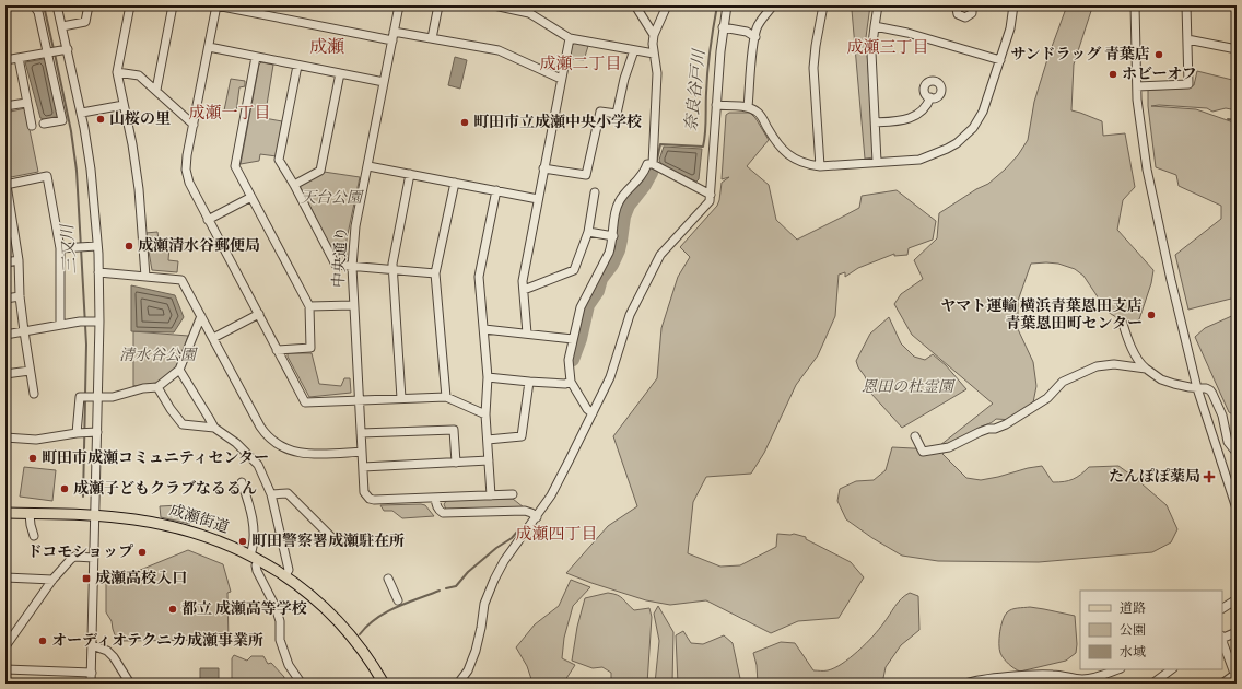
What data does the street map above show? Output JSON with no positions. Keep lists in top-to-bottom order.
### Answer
{
  "streets": {
    "main road": ["成瀬街道"],
    "street": ["中央通り"]
  },
  "districts": [
    "成瀬",
    "成瀬三丁目",
    "成瀬二丁目",
    "成瀬一丁目",
    "成瀬四丁目"
  ],
  "water": ["奈良谷戸川", "三又川"],
  "parks": ["天台公園", "清水谷公園", "恩田の杜霊園"],
  "places": {
    "other": [
      "サンドラッグ 青葉店",
      "ホビーオフ",
      "山桜の里",
      "町田市立成瀬中央小学校",
      "成瀬清水谷郵便局",
      "ヤマト運輸 横浜青葉恩田支店 青葉恩田町センター",
      "町田市成瀬コミュニティセンター",
      "成瀬子どもクラブなるるん",
      "町田警察署成瀬駐在所",
      "ドコモショップ",
      "都立 成瀬高等学校",
      "オーディオテクニカ成瀬事業所"
    ],
    "health": ["たんぽぽ薬局"],
    "transit": ["成瀬高校入口"]
  },
  "legend": ["道路", "公園", "水域"]
}
